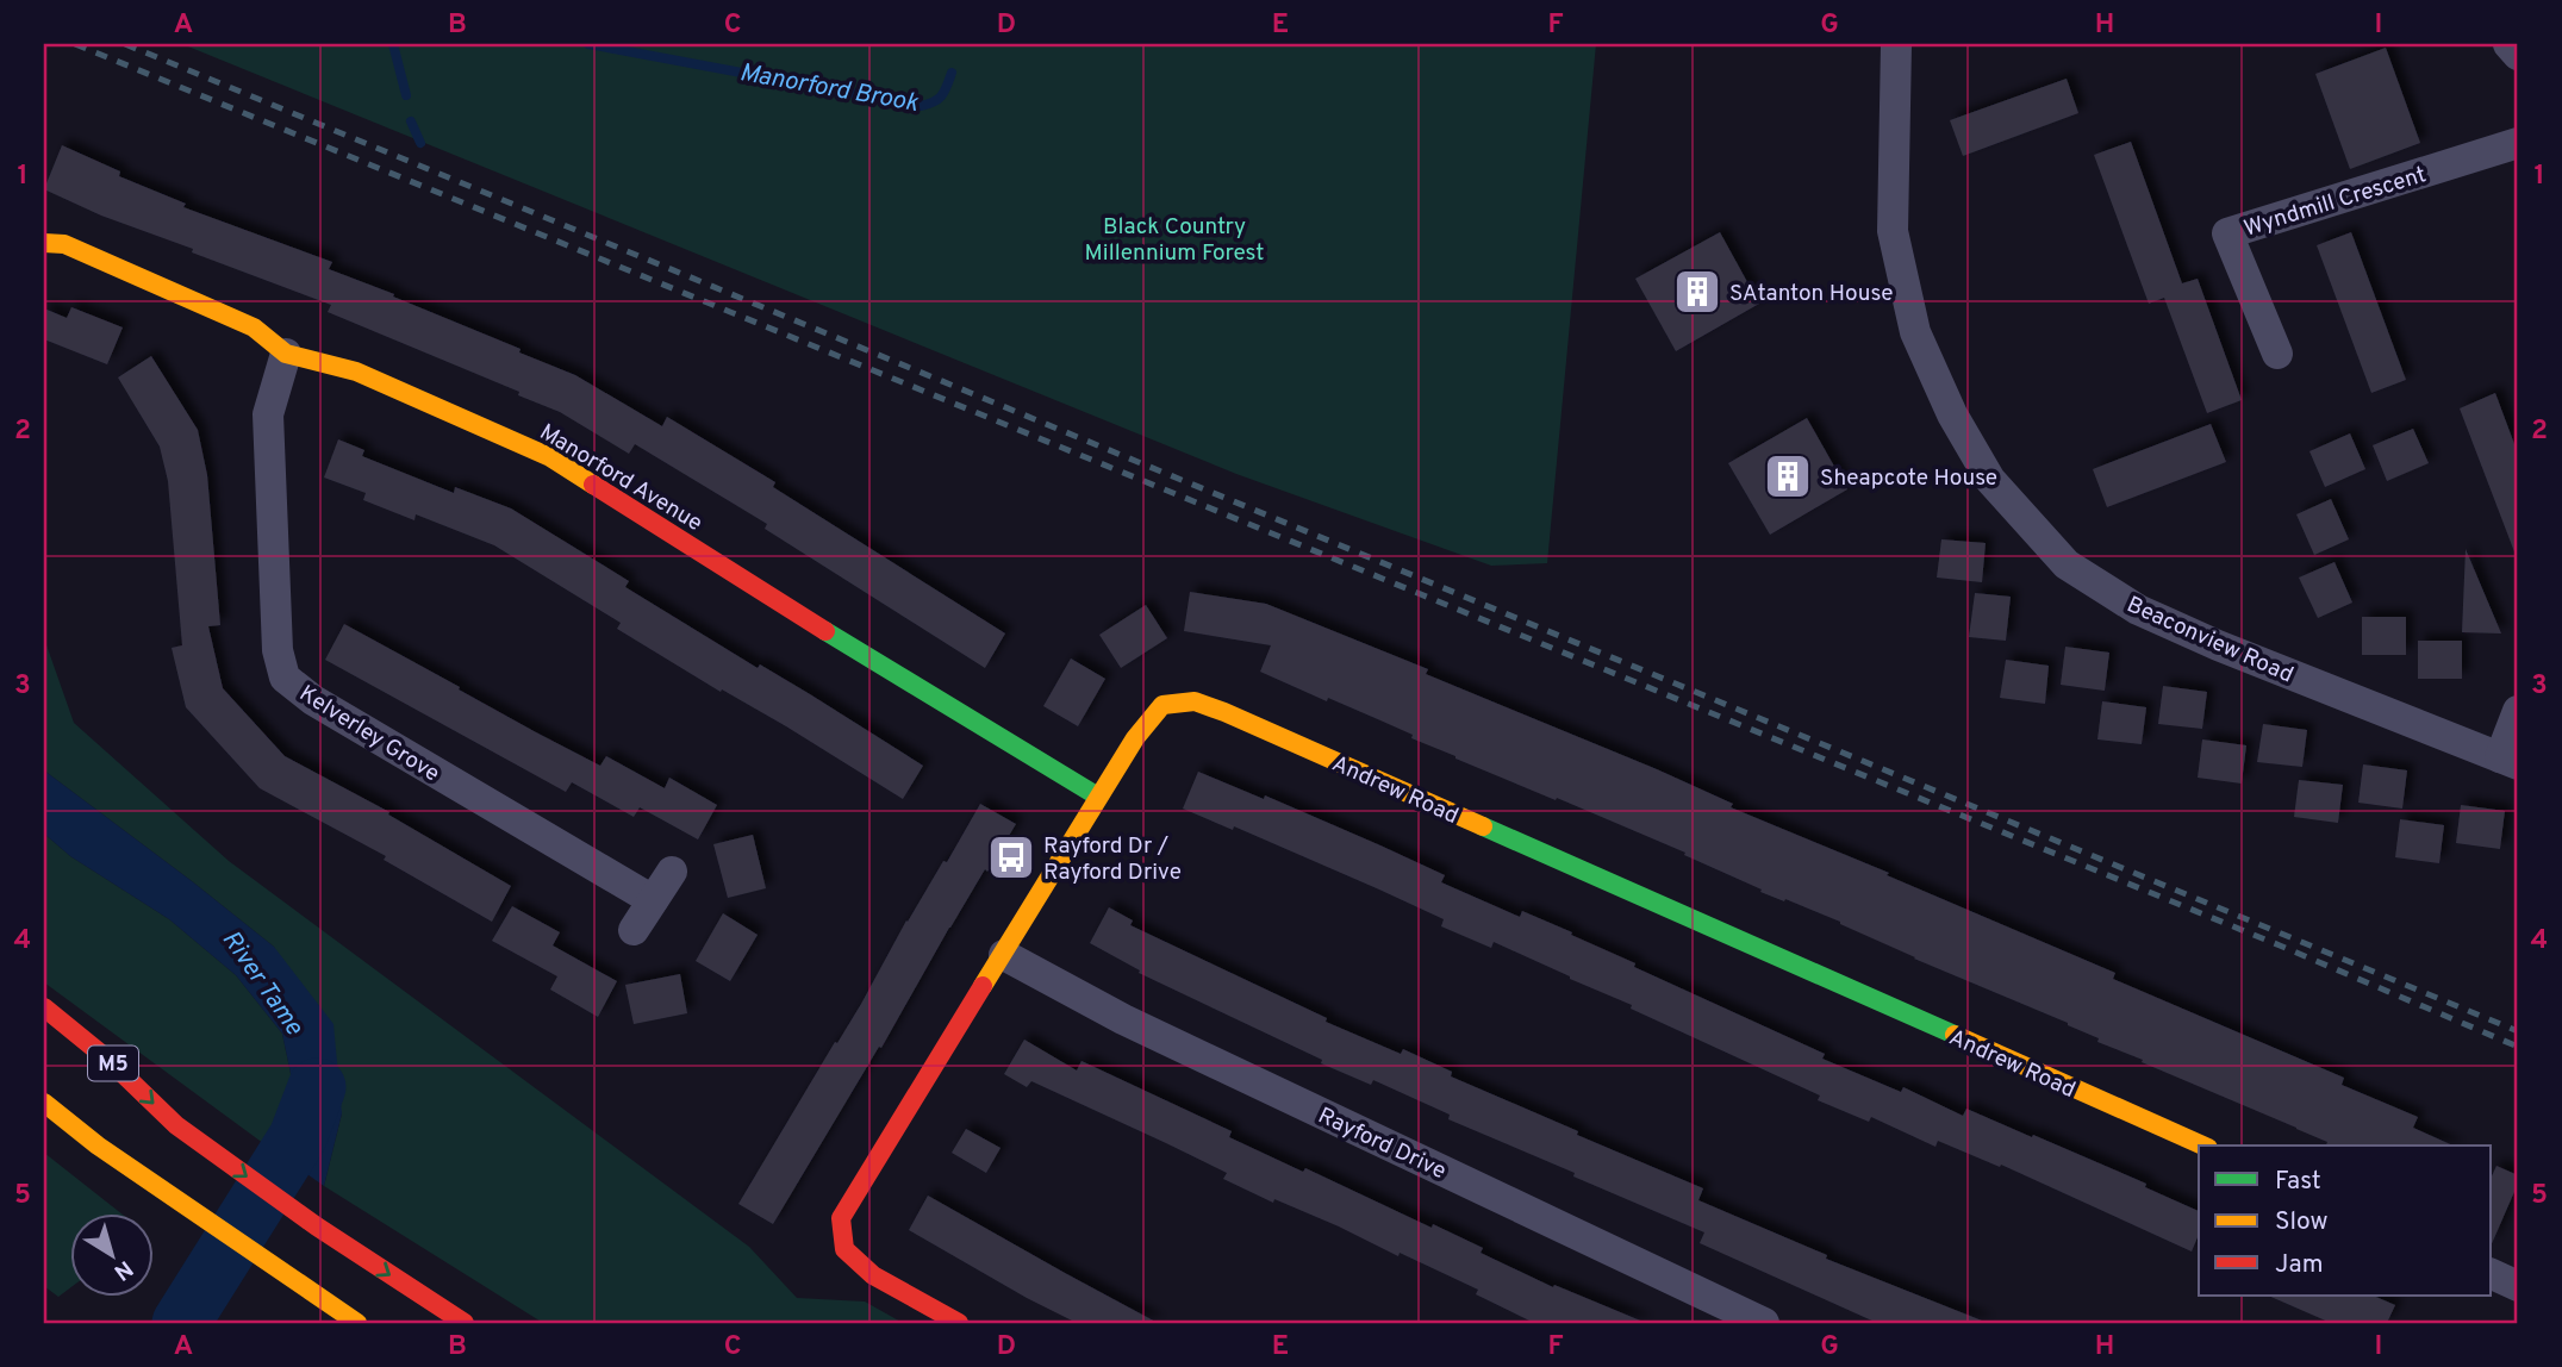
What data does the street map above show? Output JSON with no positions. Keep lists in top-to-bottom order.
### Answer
{
  "streets": {
    "main road": ["Manorford Avenue", "Andrew Road", "M5"],
    "street": [
      "Wyndmill Crescent",
      "Beaconview Road",
      "Kelverley Grove",
      "Rayford Drive"
    ]
  },
  "crossings": [
    ["Manorford Avenue", "Kelverley Grove"],
    ["Manorford Avenue", "Andrew Road"],
    ["Andrew Road", "Rayford Drive"]
  ],
  "water": ["Manorford Brook", "River Tame"],
  "parks": ["Black Country Millennium Forest"],
  "places": {
    "building": ["SAtanton House", "Sheapcote House"],
    "bus stop": ["Rayford Dr / Rayford Drive"]
  },
  "legend": ["Fast", "Slow", "Jam"],
  "north": "bottom right",
  "grid": {
    "columns": [
      "A",
      "B",
      "C",
      "D",
      "E",
      "F",
      "G",
      "H",
      "I"
    ],
    "rows": [
      "1",
      "2",
      "3",
      "4",
      "5"
    ]
  }
}
